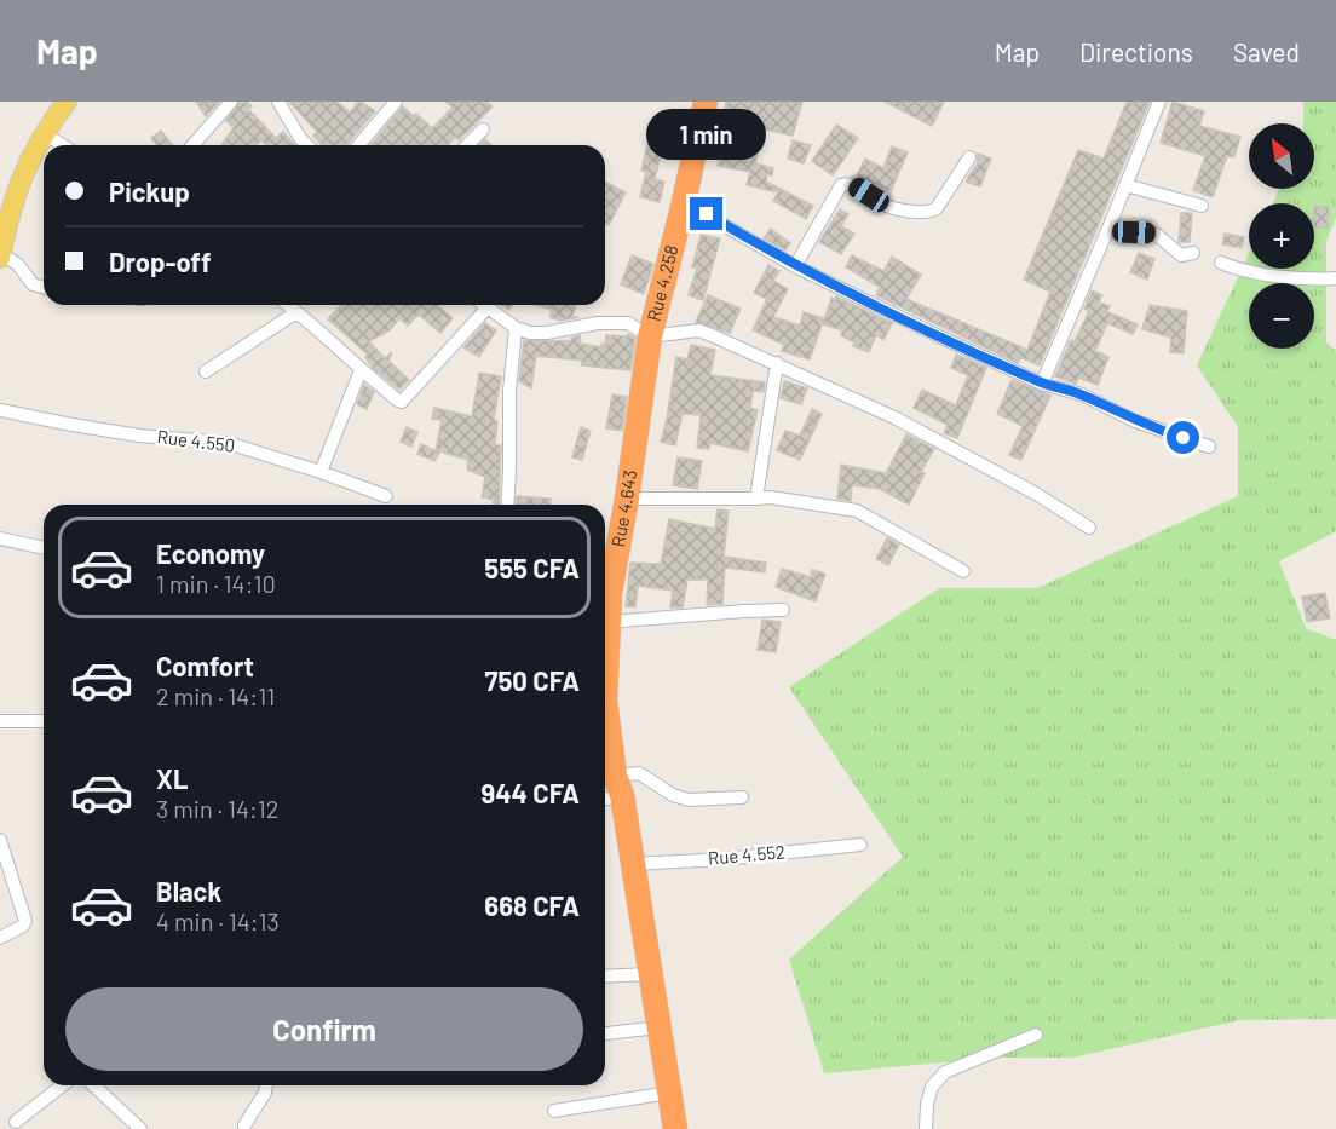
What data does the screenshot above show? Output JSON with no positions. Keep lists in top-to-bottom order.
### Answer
{
  "streets": {
    "highway": ["Rue 4.258", "Rue 4.643"],
    "street": ["Rue 4.550", "Rue 4.552"]
  },
  "crossings": [
    ["Rue 4.258", "Rue 4.643"],
    ["Rue 4.643", "Rue 4.552"]
  ],
  "north": "top left",
  "page": {
    "header": "Map",
    "nav": ["Map", "Directions", "Saved"],
    "bubble": "1 min",
    "map_buttons": ["+", "−"],
    "banner": ["Pickup", "Drop-off"],
    "list": [
      {
        "name": "Economy",
        "note": "1 min · 14:10",
        "value": "555 CFA"
      },
      {
        "name": "Comfort",
        "note": "2 min · 14:11",
        "value": "750 CFA"
      },
      {
        "name": "XL",
        "note": "3 min · 14:12",
        "value": "944 CFA"
      },
      {
        "name": "Black",
        "note": "4 min · 14:13",
        "value": "668 CFA"
      }
    ],
    "buttons": "Confirm"
  }
}
